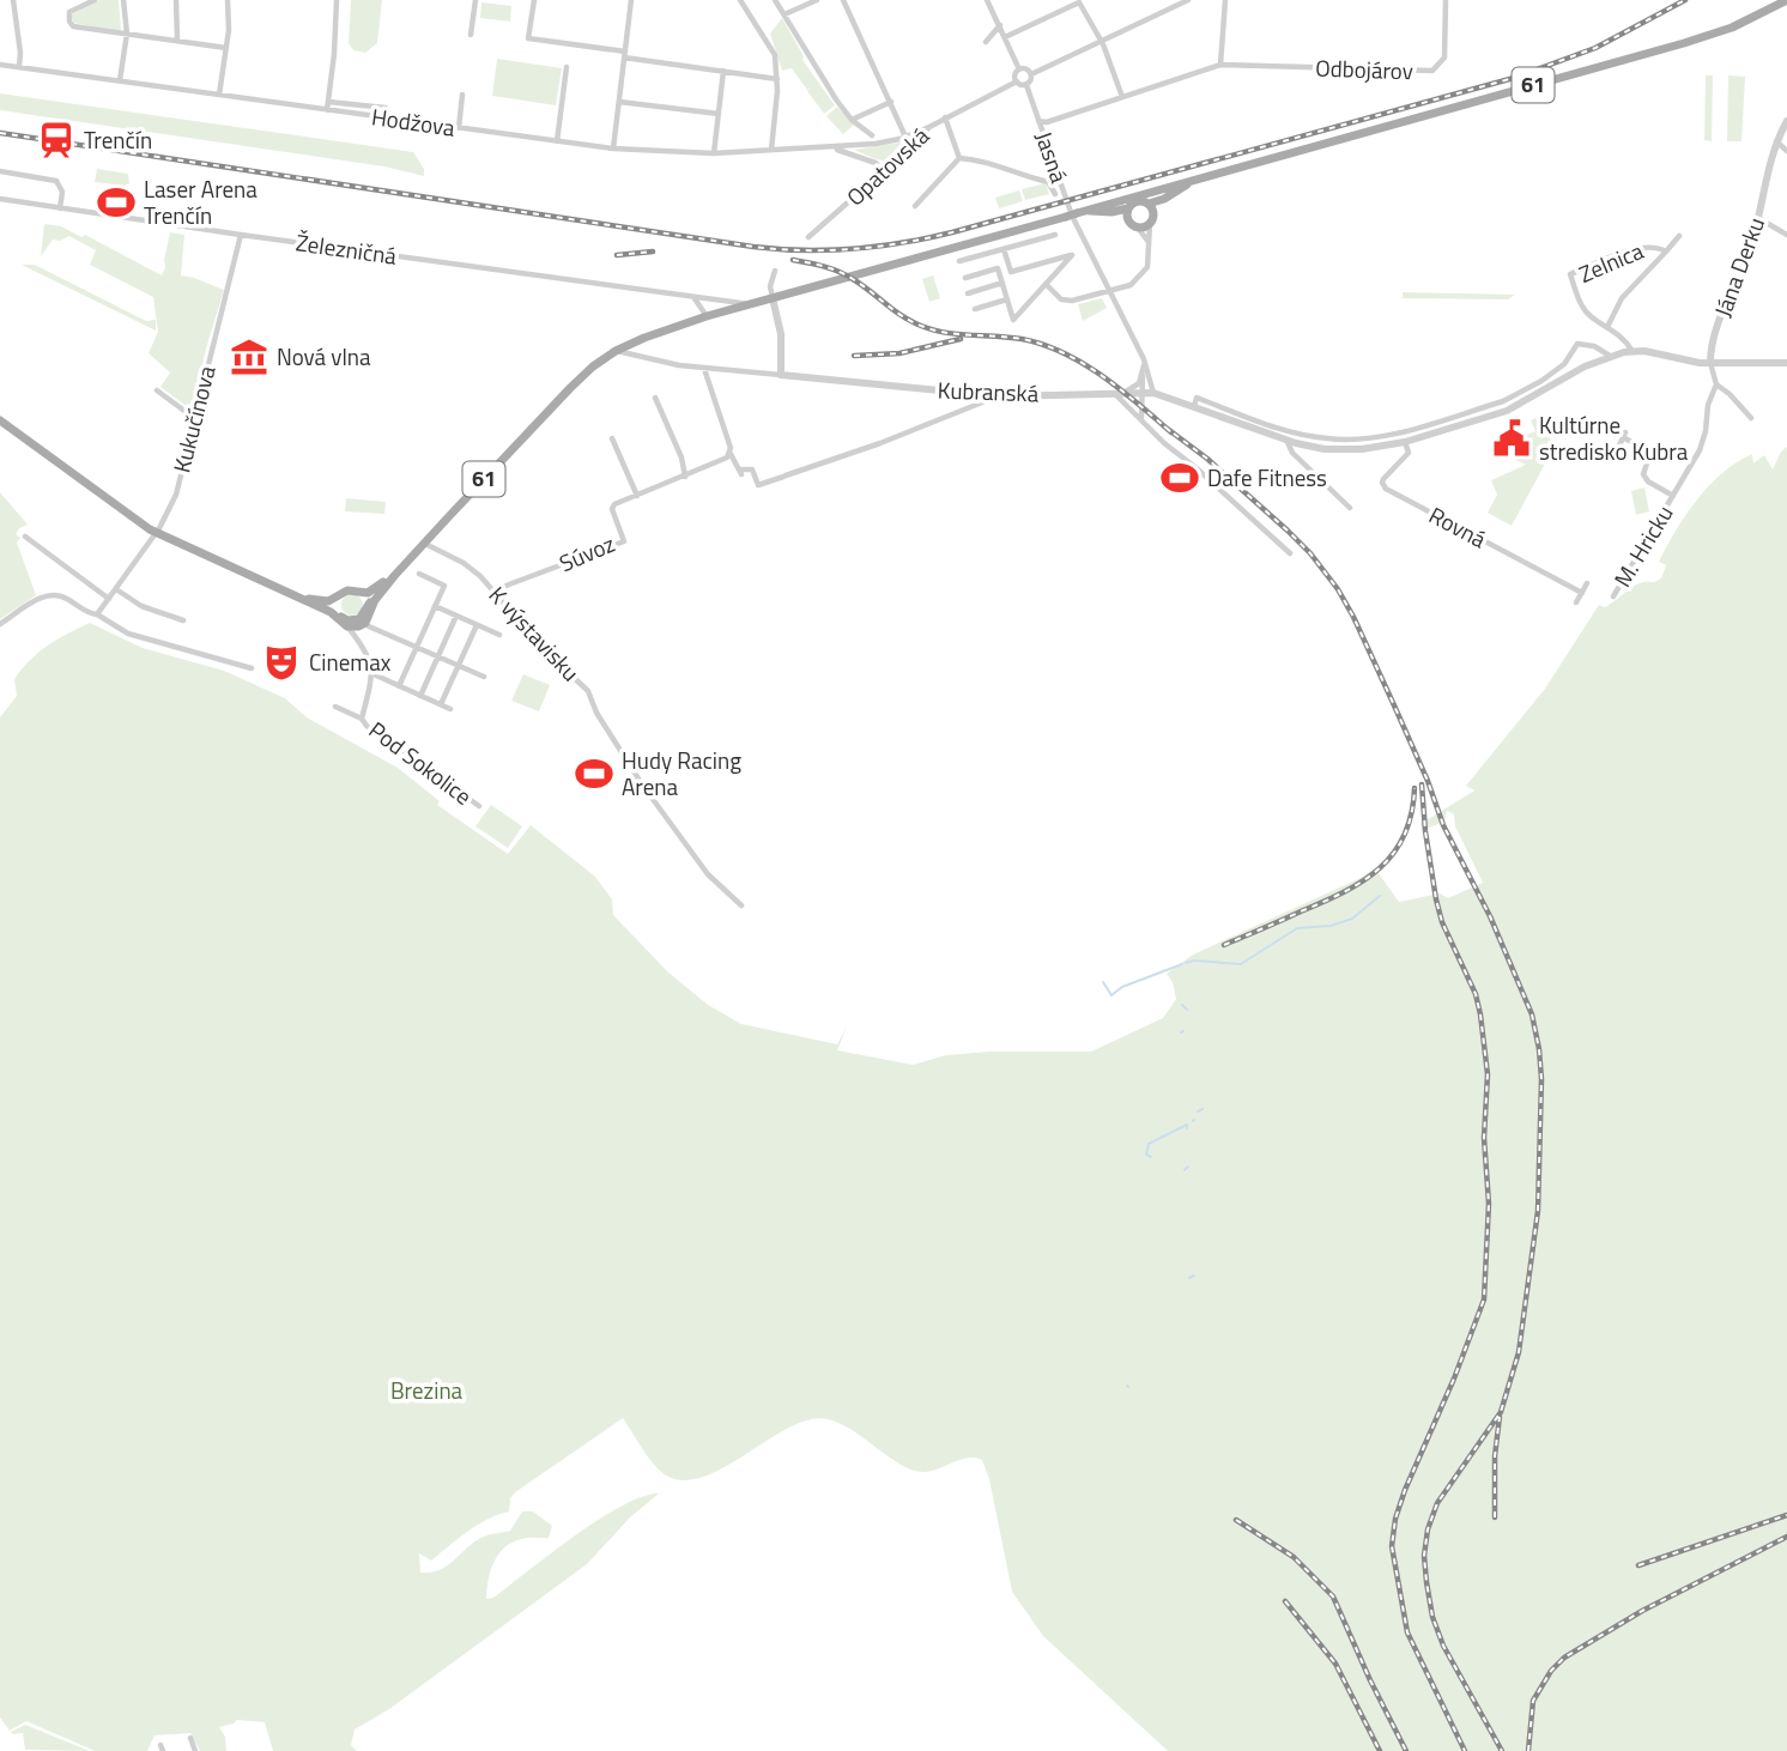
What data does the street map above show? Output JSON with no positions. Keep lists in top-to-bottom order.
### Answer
{
  "streets": {
    "main road": ["61"],
    "street": [
      "Odbojárov",
      "Hodžova",
      "Jasná",
      "Opatovská",
      "Železničná",
      "Zelnica",
      "Jána Derku",
      "Kubranská",
      "Kukučínova",
      "Rovná",
      "M. Hricku",
      "Súvoz",
      "K výstavisku",
      "Pod Sokolice"
    ]
  },
  "crossings": [
    ["Odbojárov", "Jasná"],
    ["61", "Železničná"],
    ["61", "Kubranská"],
    ["61", "Kukučínova"],
    ["61", "K výstavisku"],
    ["Hodžova", "Opatovská"],
    ["Jasná", "Opatovská"],
    ["Jasná", "Kubranská"],
    ["Železničná", "Kukučínova"],
    ["Zelnica", "Kubranská"],
    ["Jána Derku", "Kubranská"],
    ["Jána Derku", "M. Hricku"],
    ["Kubranská", "Rovná"],
    ["Kubranská", "M. Hricku"],
    ["Súvoz", "K výstavisku"]
  ],
  "parks": ["Brezina"],
  "places": {
    "station": ["Trenčín"],
    "sports": ["Laser Arena Trenčín", "Dafe Fitness", "Hudy Racing Arena"],
    "museum": ["Nová vlna"],
    "public building": ["Kultúrne stredisko Kubra"],
    "theatre": ["Cinemax"]
  }
}
